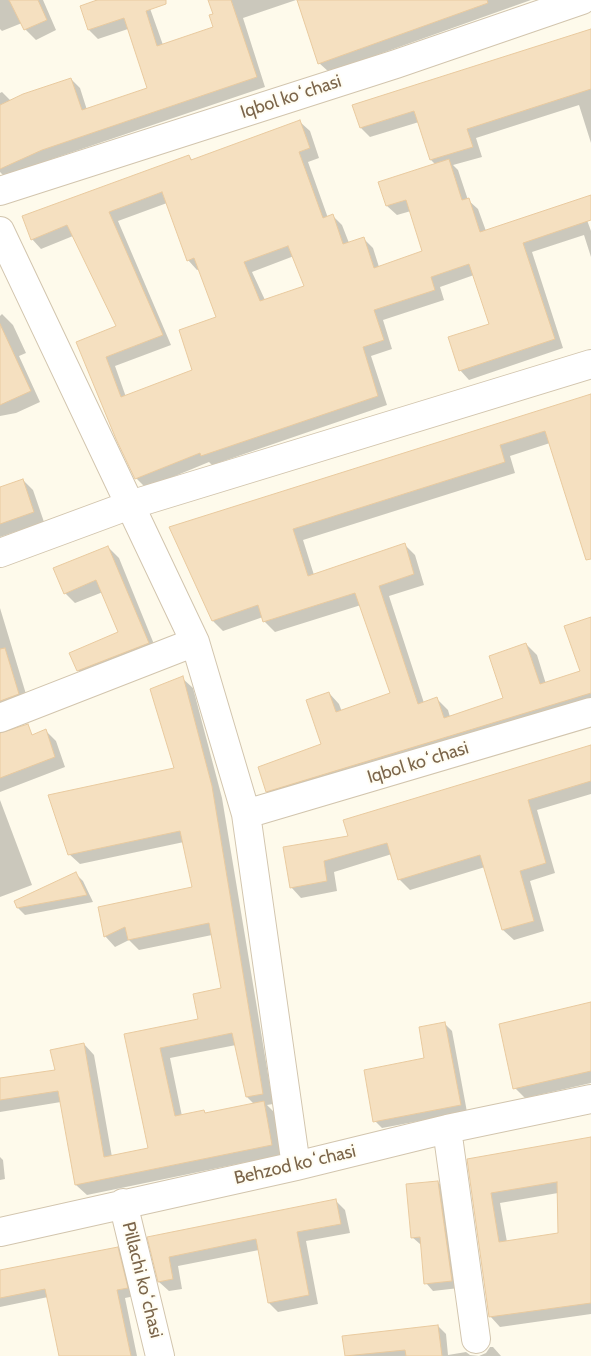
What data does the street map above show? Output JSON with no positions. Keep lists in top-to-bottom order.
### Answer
{
  "streets": {
    "street": ["Iqbol koʻchasi", "Behzod koʻchasi", "Pillachi koʻchasi"]
  },
  "crossings": [
    ["Behzod koʻchasi", "Pillachi koʻchasi"]
  ]
}
